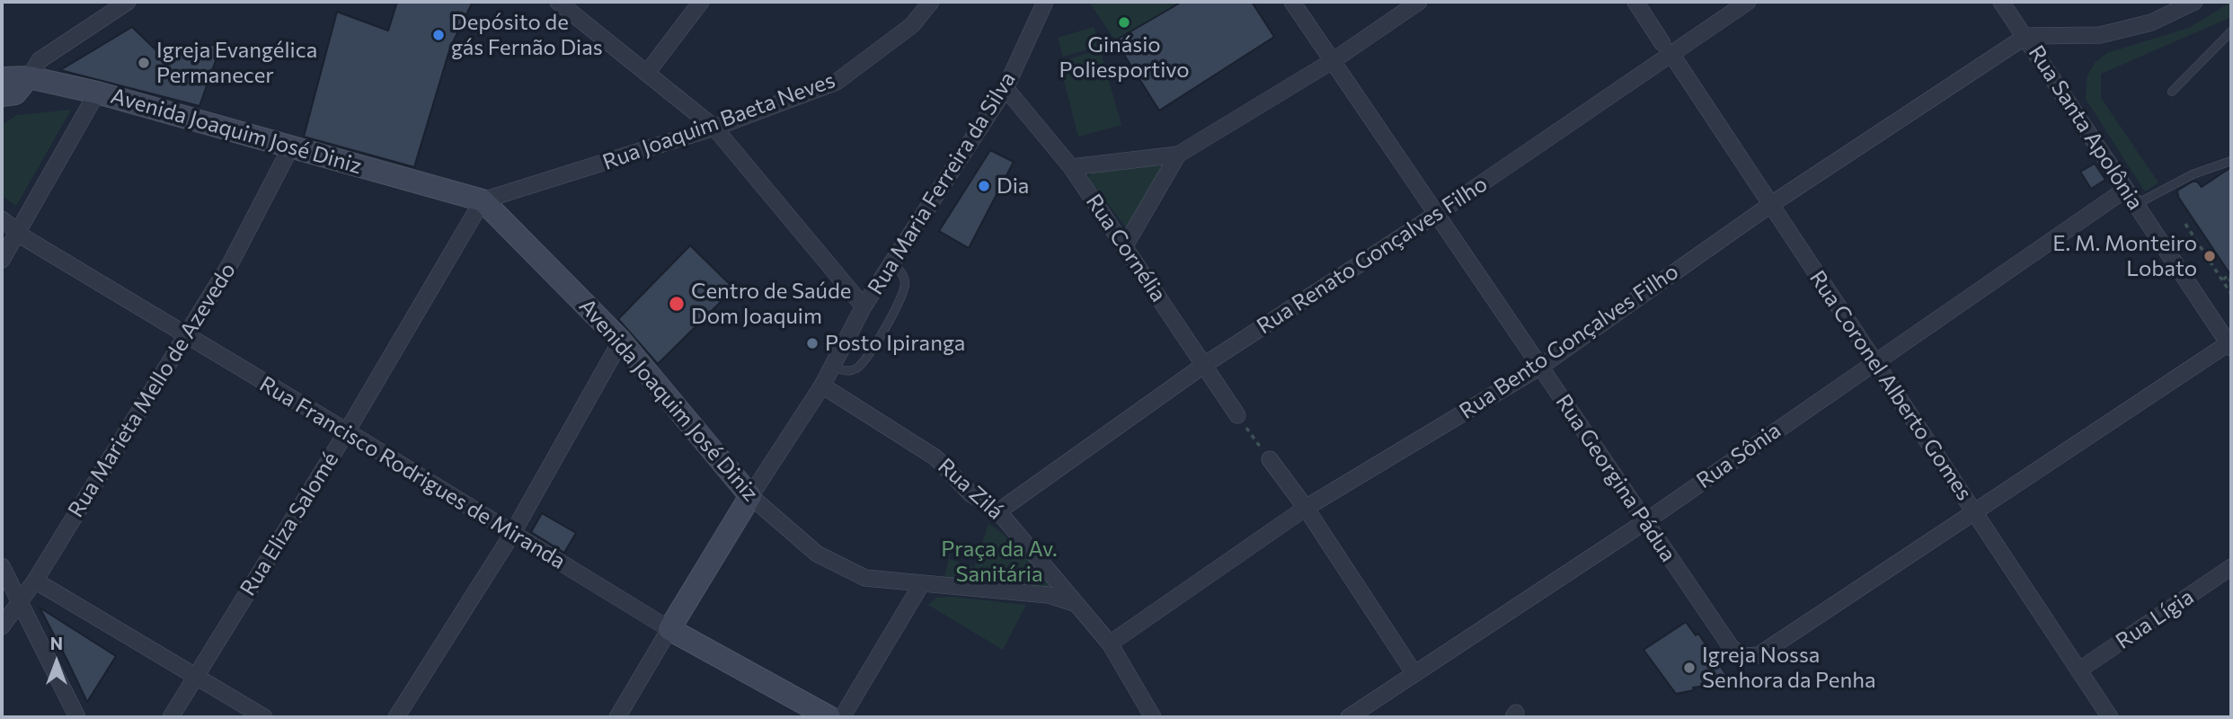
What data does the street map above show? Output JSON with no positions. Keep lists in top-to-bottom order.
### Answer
{
  "streets": {
    "street": [
      "Rua Joaquim Baeta Neves",
      "Rua Santa Apolônia",
      "Avenida Joaquim José Diniz",
      "Rua Maria Ferreira da Silva",
      "Rua Cornélia",
      "Rua Renato Gonçalves Filho",
      "Rua Bento Gonçalves Filho",
      "Rua Coronel Alberto Gomes",
      "Rua Marieta Mello de Azevedo",
      "Rua Sônia",
      "Rua Francisco Rodrigues de Miranda",
      "Rua Georgina Pádua",
      "Rua Zilá",
      "Rua Eliza Salomé",
      "Rua Lígia"
    ]
  },
  "crossings": [
    ["Rua Joaquim Baeta Neves", "Avenida Joaquim José Diniz"],
    ["Rua Joaquim Baeta Neves", "Rua Eliza Salomé"],
    ["Rua Santa Apolônia", "Rua Bento Gonçalves Filho"],
    ["Rua Santa Apolônia", "Rua Sônia"],
    ["Avenida Joaquim José Diniz", "Rua Maria Ferreira da Silva"],
    ["Avenida Joaquim José Diniz", "Rua Marieta Mello de Azevedo"],
    ["Avenida Joaquim José Diniz", "Rua Zilá"],
    ["Avenida Joaquim José Diniz", "Rua Eliza Salomé"],
    ["Rua Maria Ferreira da Silva", "Rua Cornélia"],
    ["Rua Maria Ferreira da Silva", "Rua Francisco Rodrigues de Miranda"],
    ["Rua Maria Ferreira da Silva", "Rua Zilá"],
    ["Rua Cornélia", "Rua Renato Gonçalves Filho"],
    ["Rua Renato Gonçalves Filho", "Rua Coronel Alberto Gomes"],
    ["Rua Renato Gonçalves Filho", "Rua Georgina Pádua"],
    ["Rua Renato Gonçalves Filho", "Rua Zilá"],
    ["Rua Bento Gonçalves Filho", "Rua Coronel Alberto Gomes"],
    ["Rua Bento Gonçalves Filho", "Rua Georgina Pádua"],
    ["Rua Bento Gonçalves Filho", "Rua Zilá"],
    ["Rua Coronel Alberto Gomes", "Rua Sônia"],
    ["Rua Coronel Alberto Gomes", "Rua Georgina Pádua"],
    ["Rua Coronel Alberto Gomes", "Rua Lígia"],
    ["Rua Marieta Mello de Azevedo", "Rua Francisco Rodrigues de Miranda"],
    ["Rua Sônia", "Rua Georgina Pádua"],
    ["Rua Francisco Rodrigues de Miranda", "Rua Eliza Salomé"]
  ],
  "parks": ["Praça da Av. Sanitária"],
  "places": [
    "Ginásio Poliesportivo",
    "Depósito de gás Fernão Dias",
    "Igreja Evangélica Permanecer",
    "Dia",
    "E. M. Monteiro Lobato",
    "Centro de Saúde Dom Joaquim",
    "Posto Ipiranga",
    "Igreja Nossa Senhora da Penha"
  ],
  "north": "top"
}
